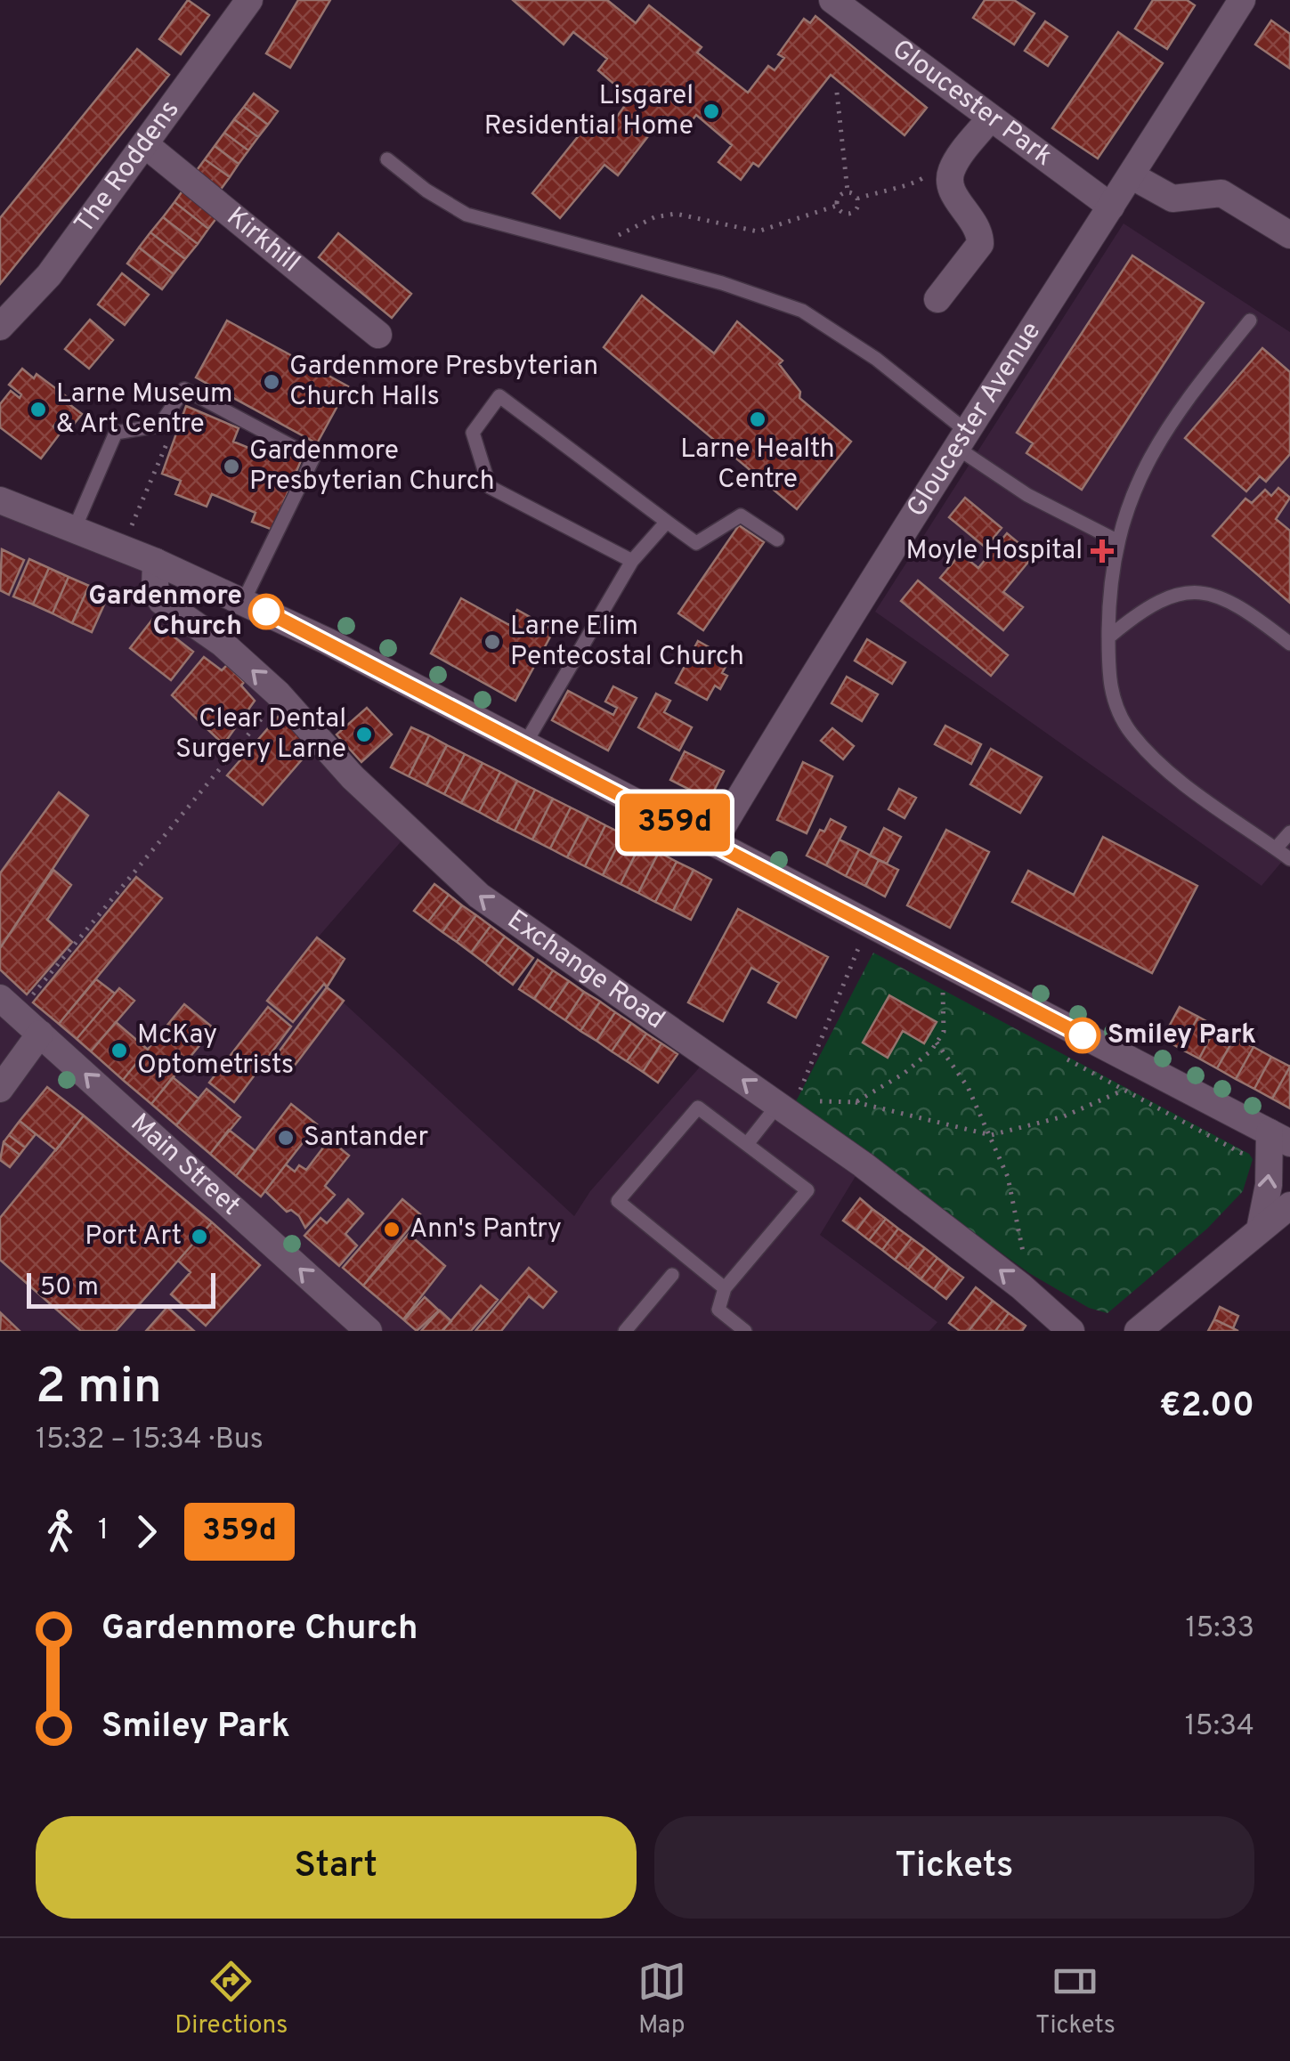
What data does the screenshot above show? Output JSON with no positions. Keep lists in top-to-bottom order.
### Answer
{
  "streets": {
    "street": [
      "Gloucester Park",
      "The Roddens",
      "Kirkhill",
      "Gloucester Avenue",
      "Exchange Road",
      "Main Street"
    ]
  },
  "crossings": [
    ["Gloucester Park", "Gloucester Avenue"],
    ["The Roddens", "Kirkhill"]
  ],
  "one_way": ["Main Street"],
  "places": {
    "other": [
      "Lisgarel Residential Home",
      "Gardenmore Presbyterian Church Halls",
      "Larne Museum & Art Centre",
      "Larne Health Centre",
      "Gardenmore Presbyterian Church",
      "Gardenmore Church",
      "Larne Elim Pentecostal Church",
      "Clear Dental Surgery Larne",
      "Smiley Park",
      "McKay Optometrists",
      "Santander",
      "Ann's Pantry",
      "Port Art"
    ],
    "health": ["Moyle Hospital"]
  },
  "lines": ["bus line 359d"],
  "scale_bar": "50 m",
  "page": {
    "on_map": "359d",
    "scale": "50 m",
    "heading": ["2 min", "15:32 – 15:34 · Bus", "€2.00"],
    "legs": ["1", "359d"],
    "list": [
      {
        "name": "Gardenmore Church",
        "value": "15:33"
      },
      {
        "name": "Smiley Park",
        "value": "15:34"
      }
    ],
    "buttons": ["Start", "Tickets"],
    "tabs": ["Directions", "Map", "Tickets"]
  }
}
